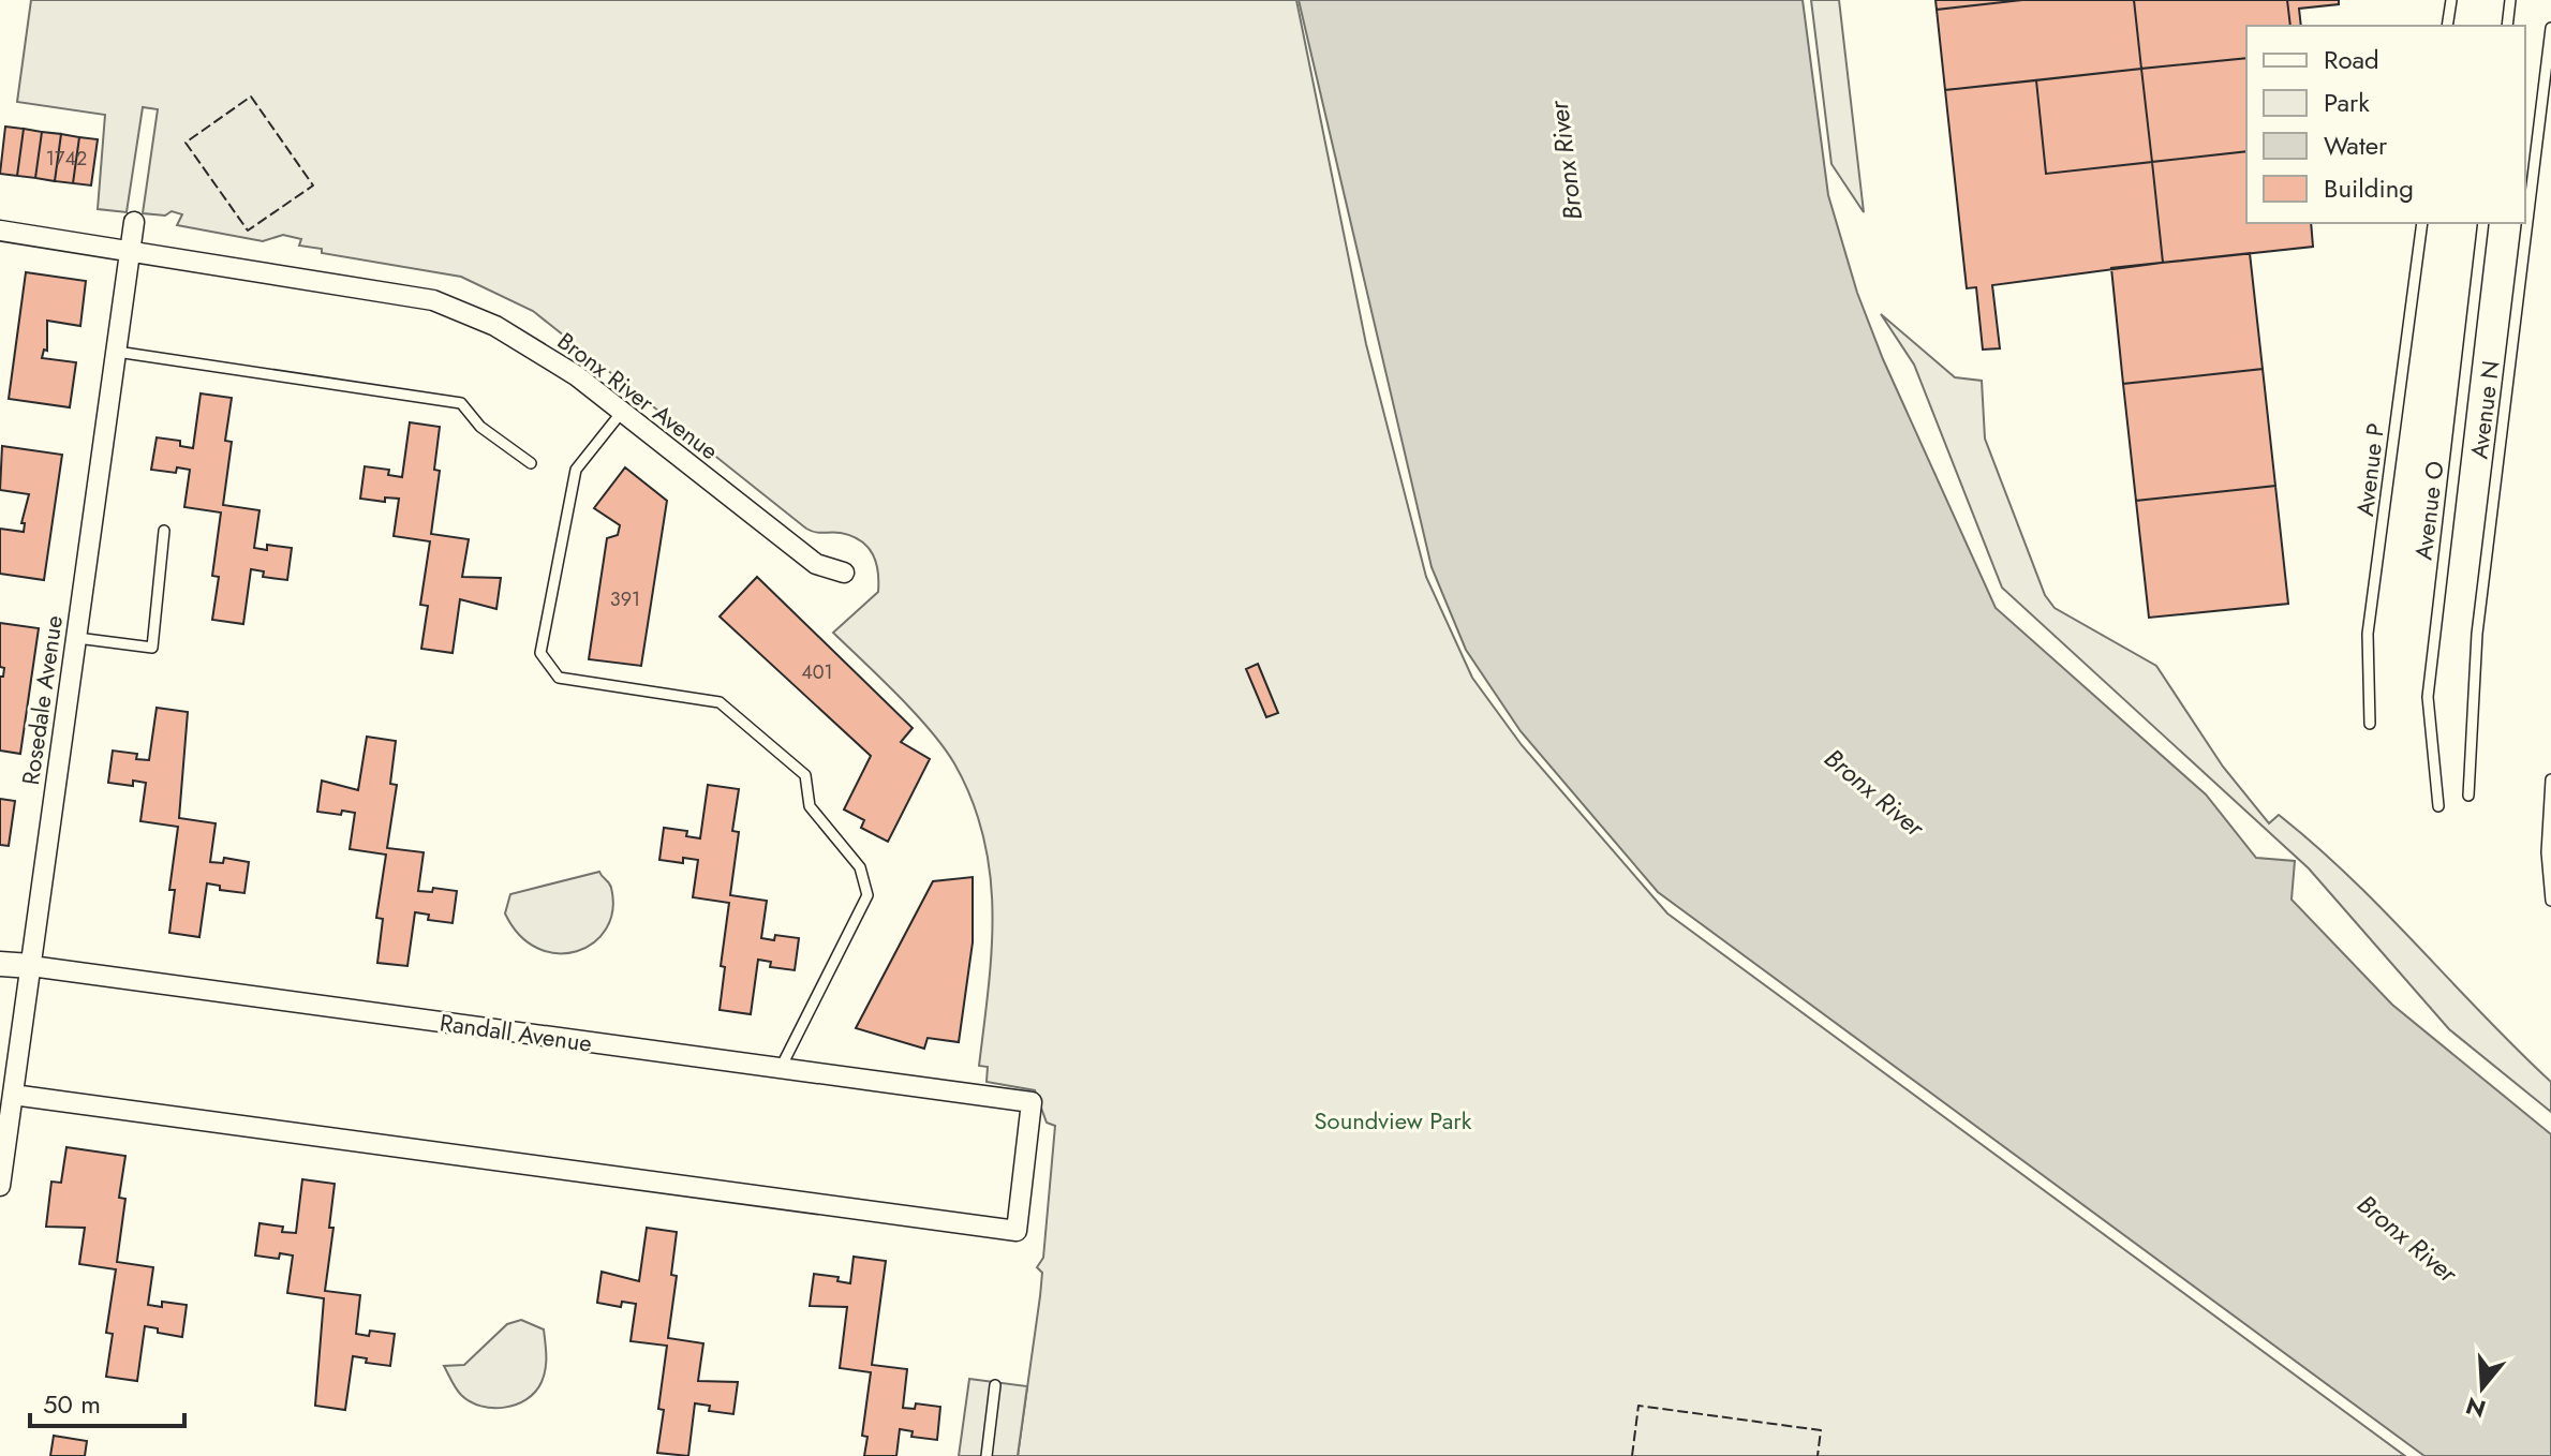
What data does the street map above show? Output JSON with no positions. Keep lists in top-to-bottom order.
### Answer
{
  "streets": {
    "street": ["Bronx River Avenue", "Rosedale Avenue", "Randall Avenue"],
    "lane": ["Avenue N", "Avenue P", "Avenue O"]
  },
  "crossings": [
    ["Bronx River Avenue", "Rosedale Avenue"],
    ["Rosedale Avenue", "Randall Avenue"]
  ],
  "water": ["Bronx River"],
  "parks": ["Soundview Park"],
  "house_numbers": ["1742", "391", "401"],
  "legend": [
    "Road",
    "Park",
    "Water",
    "Building"
  ],
  "scale_bar": "50 m",
  "north": "bottom"
}
